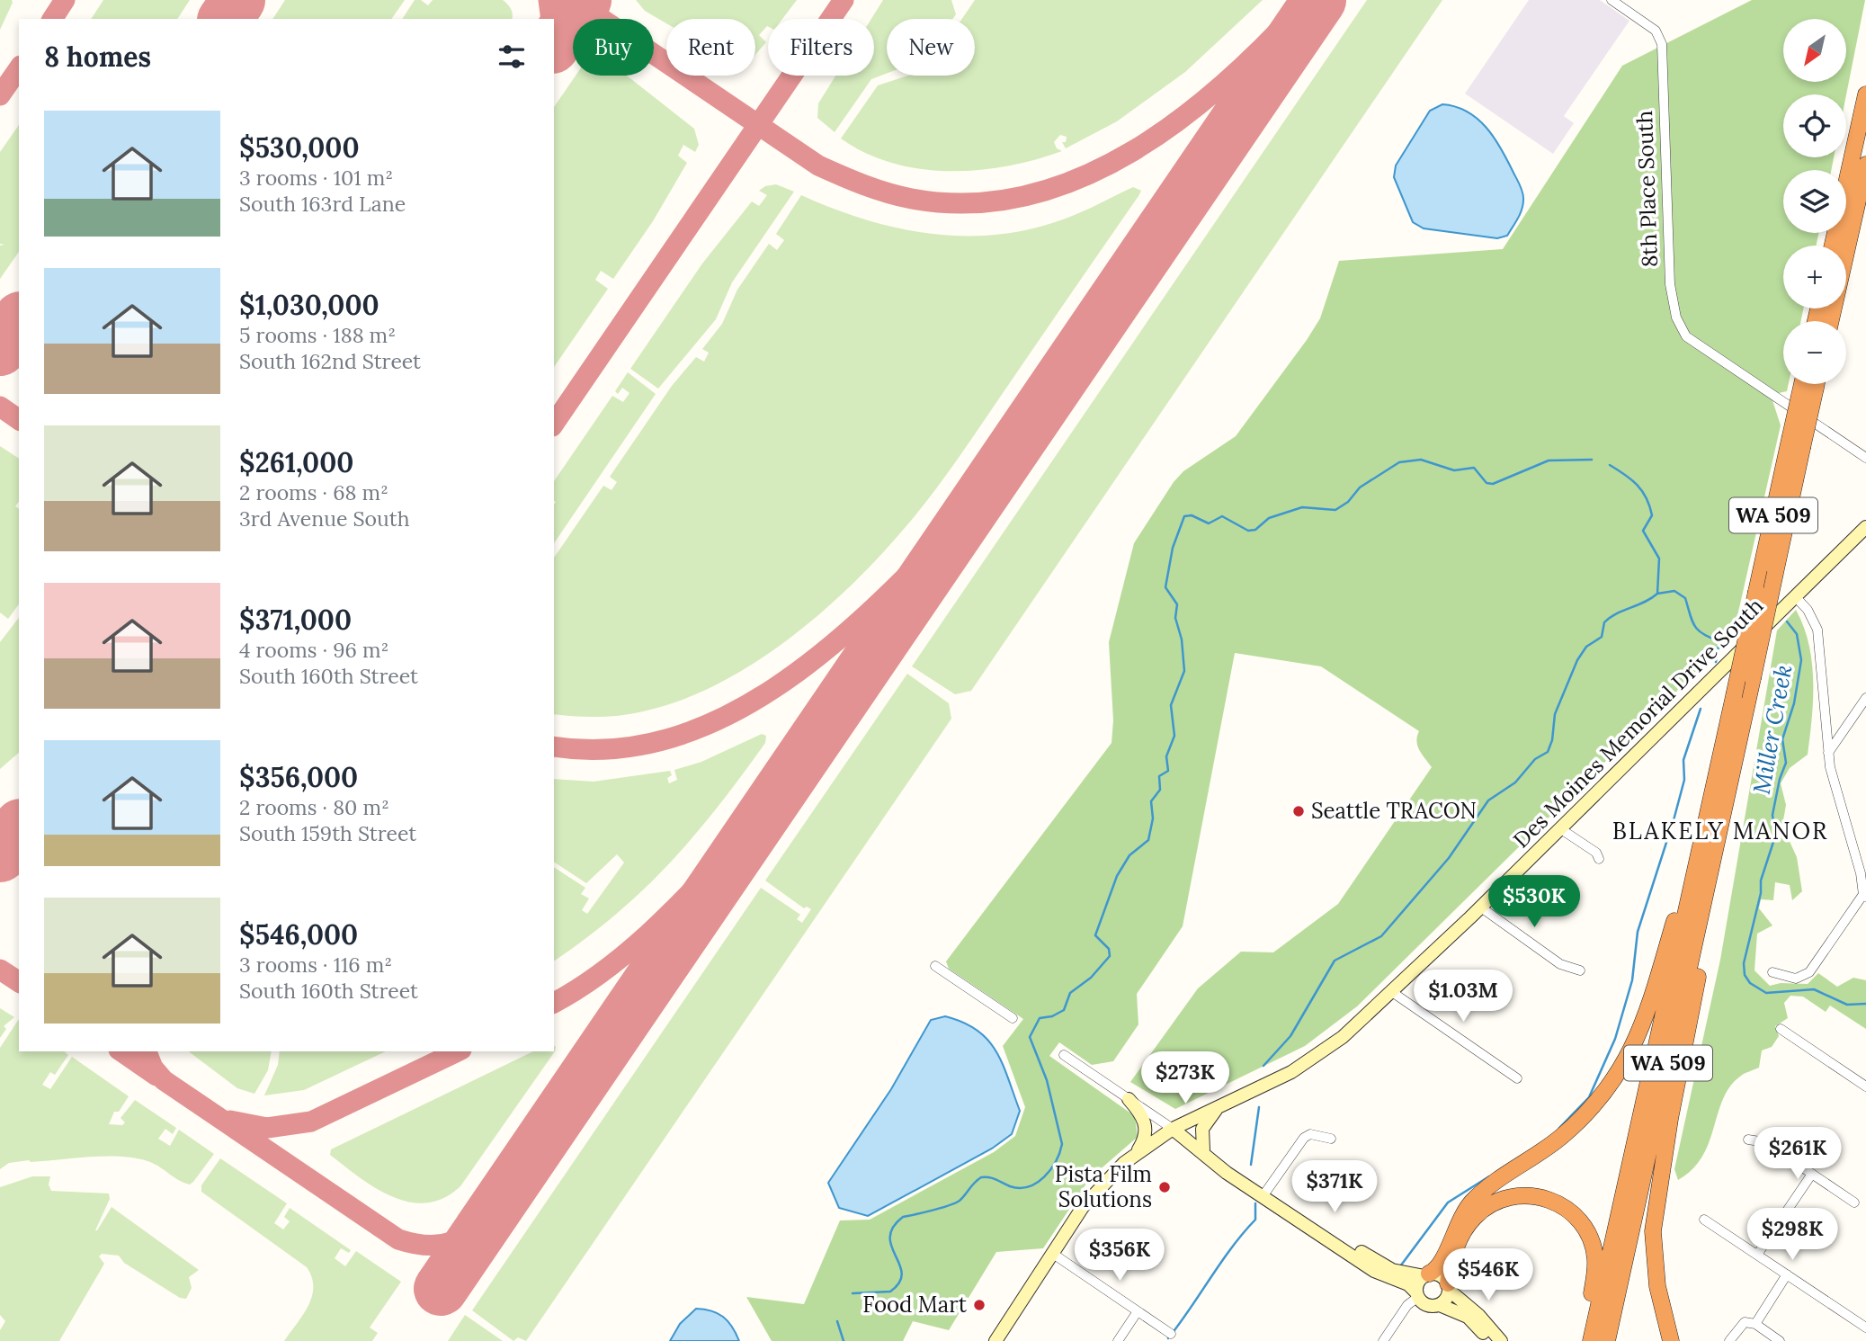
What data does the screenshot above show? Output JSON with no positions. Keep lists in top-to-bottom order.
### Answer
{
  "streets": {
    "highway": ["WA 509"],
    "main road": ["Des Moines Memorial Drive South"],
    "street": ["8th Place South"]
  },
  "districts": ["BLAKELY MANOR"],
  "water": ["Miller Creek"],
  "places": ["Seattle TRACON", "Pista Film Solutions", "Food Mart"],
  "north": "bottom left",
  "page": {
    "map_buttons": ["+", "−"],
    "chip": [
      "Buy",
      "Rent",
      "Filters",
      "New"
    ],
    "heading": "8 homes",
    "list": [
      {
        "name": "$530,000",
        "note": "3 rooms · 101 m² · South 163rd Lane"
      },
      {
        "name": "$1,030,000",
        "note": "5 rooms · 188 m² · South 162nd Street"
      },
      {
        "name": "$261,000",
        "note": "2 rooms · 68 m² · 3rd Avenue South"
      },
      {
        "name": "$371,000",
        "note": "4 rooms · 96 m² · South 160th Street"
      },
      {
        "name": "$356,000",
        "note": "2 rooms · 80 m² · South 159th Street"
      },
      {
        "name": "$546,000",
        "note": "3 rooms · 116 m² · South 160th Street"
      }
    ],
    "price": [
      "$530K",
      "$1.03M",
      "$273K",
      "$261K",
      "$371K",
      "$298K",
      "$356K",
      "$546K"
    ]
  }
}
